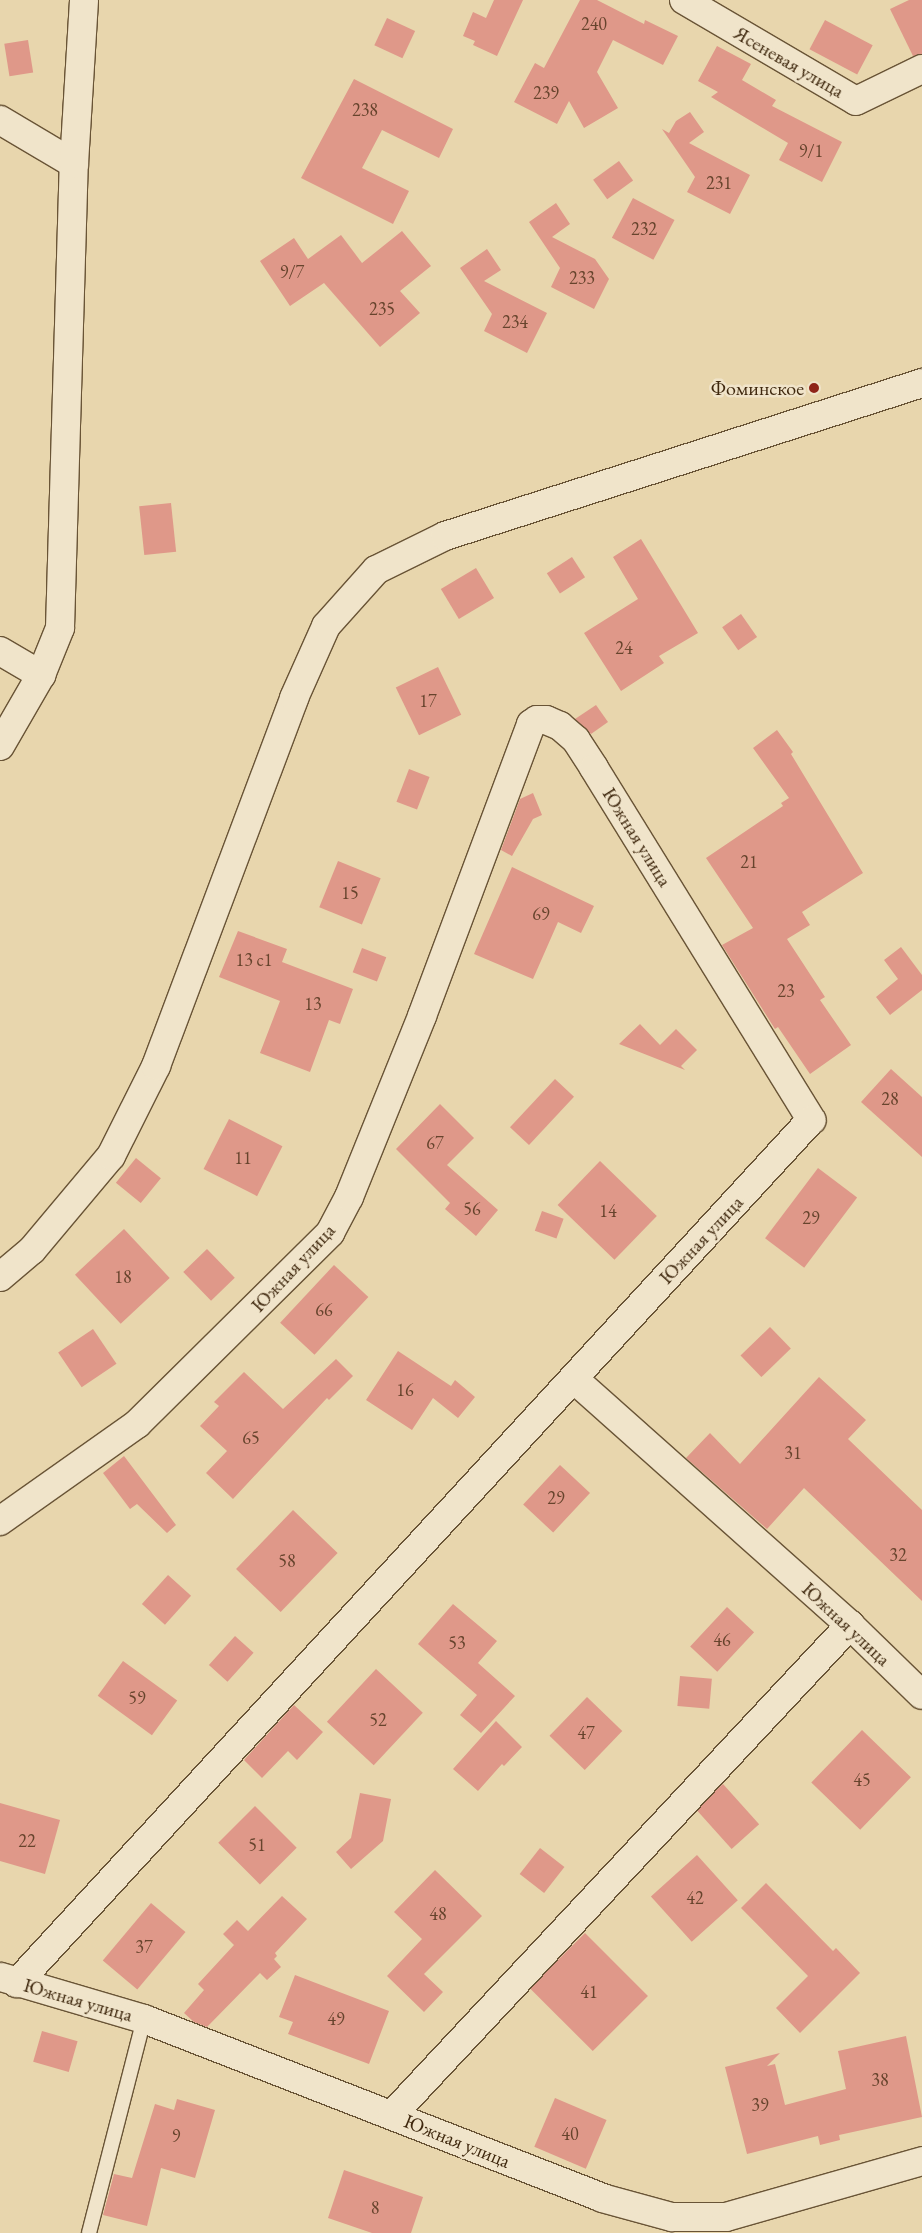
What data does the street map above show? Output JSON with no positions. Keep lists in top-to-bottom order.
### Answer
{
  "streets": {
    "street": ["Ясеневая улица", "Южная улица"]
  },
  "places": ["Фоминское"],
  "house_numbers": [
    "240",
    "239",
    "238",
    "9/1",
    "231",
    "232",
    "9/7",
    "233",
    "235",
    "234",
    "24",
    "17",
    "21",
    "15",
    "69",
    "13 с1",
    "23",
    "13",
    "28",
    "67",
    "11",
    "56",
    "14",
    "29",
    "18",
    "66",
    "16",
    "65",
    "31",
    "29",
    "32",
    "58",
    "46",
    "53",
    "59",
    "52",
    "47",
    "45",
    "22",
    "51",
    "42",
    "48",
    "37",
    "41",
    "49",
    "38",
    "39",
    "40",
    "9",
    "8"
  ]
}
